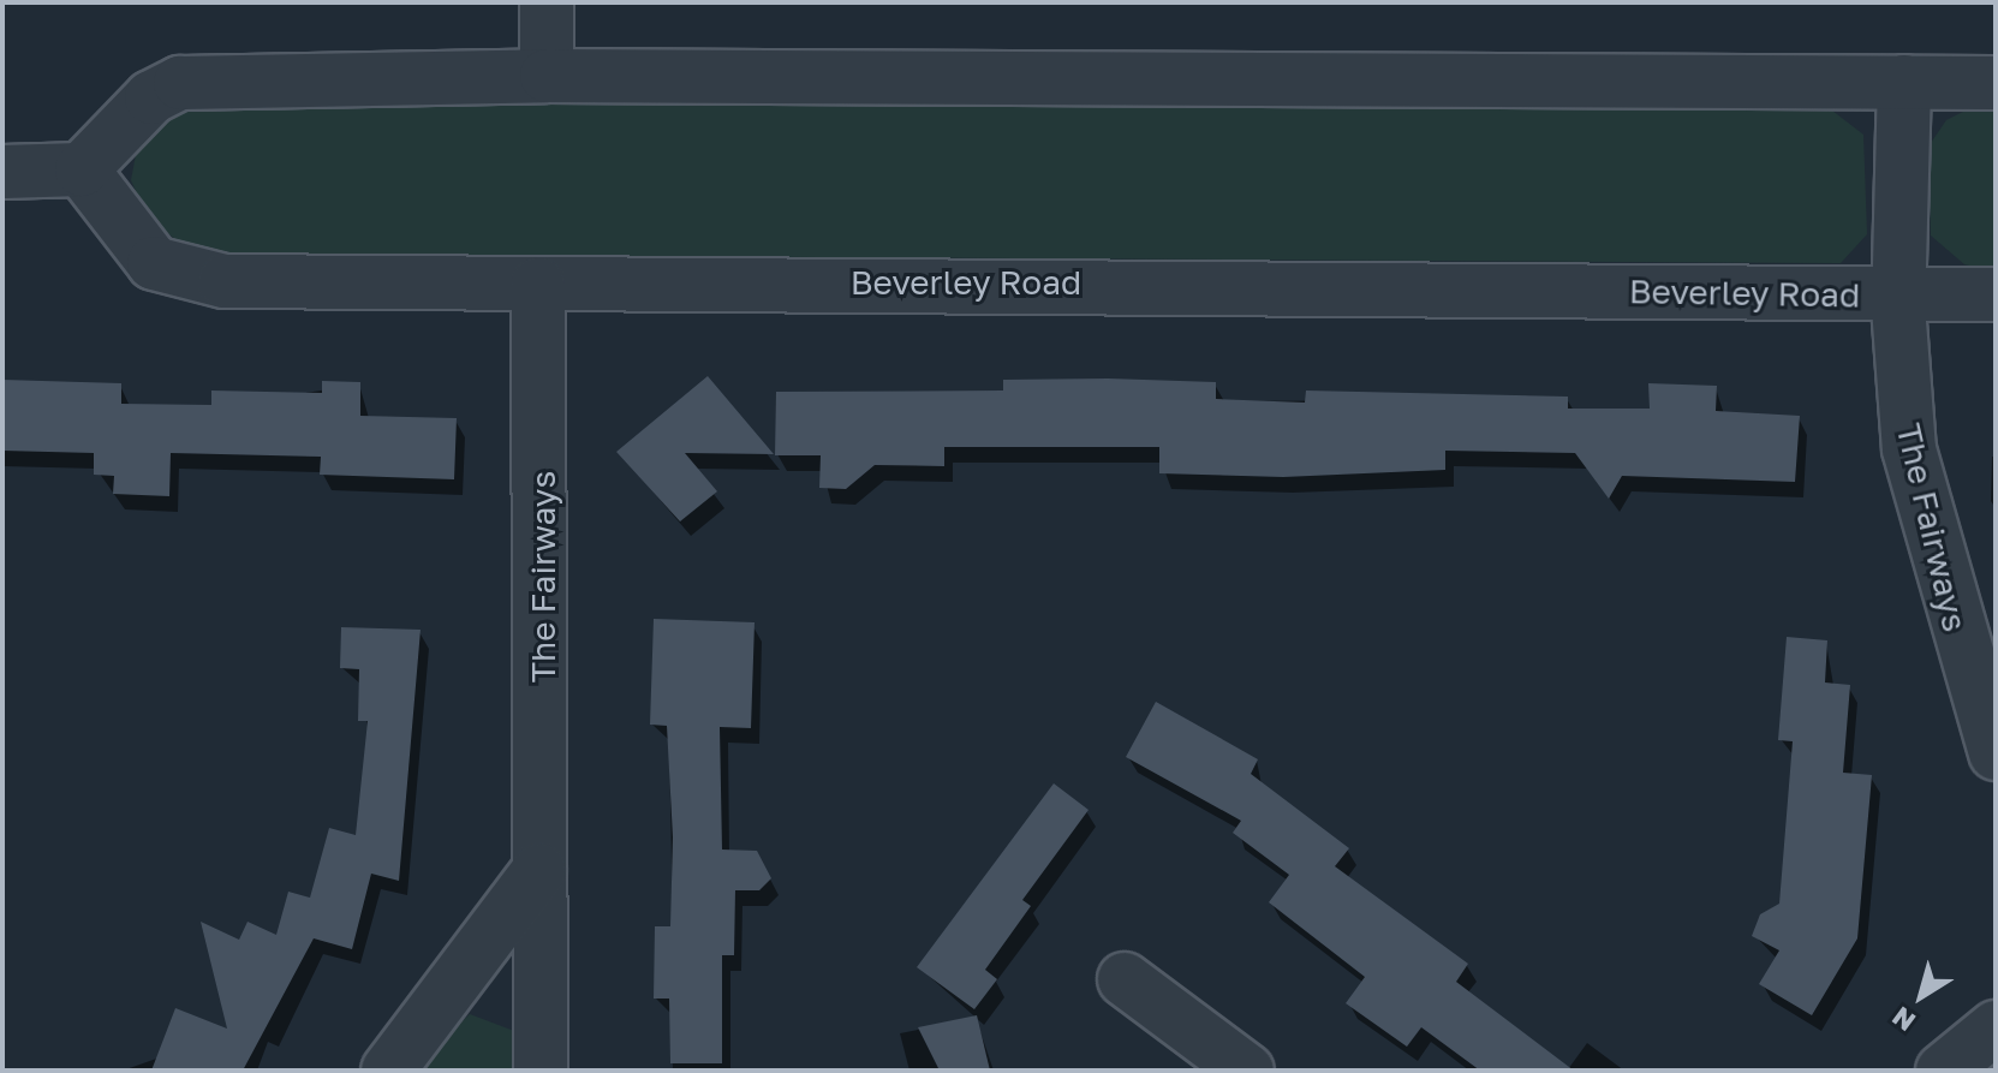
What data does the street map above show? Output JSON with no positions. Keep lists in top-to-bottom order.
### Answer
{
  "streets": {
    "street": ["Beverley Road", "The Fairways"]
  },
  "crossings": [
    ["Beverley Road", "The Fairways"]
  ],
  "north": "bottom left"
}
